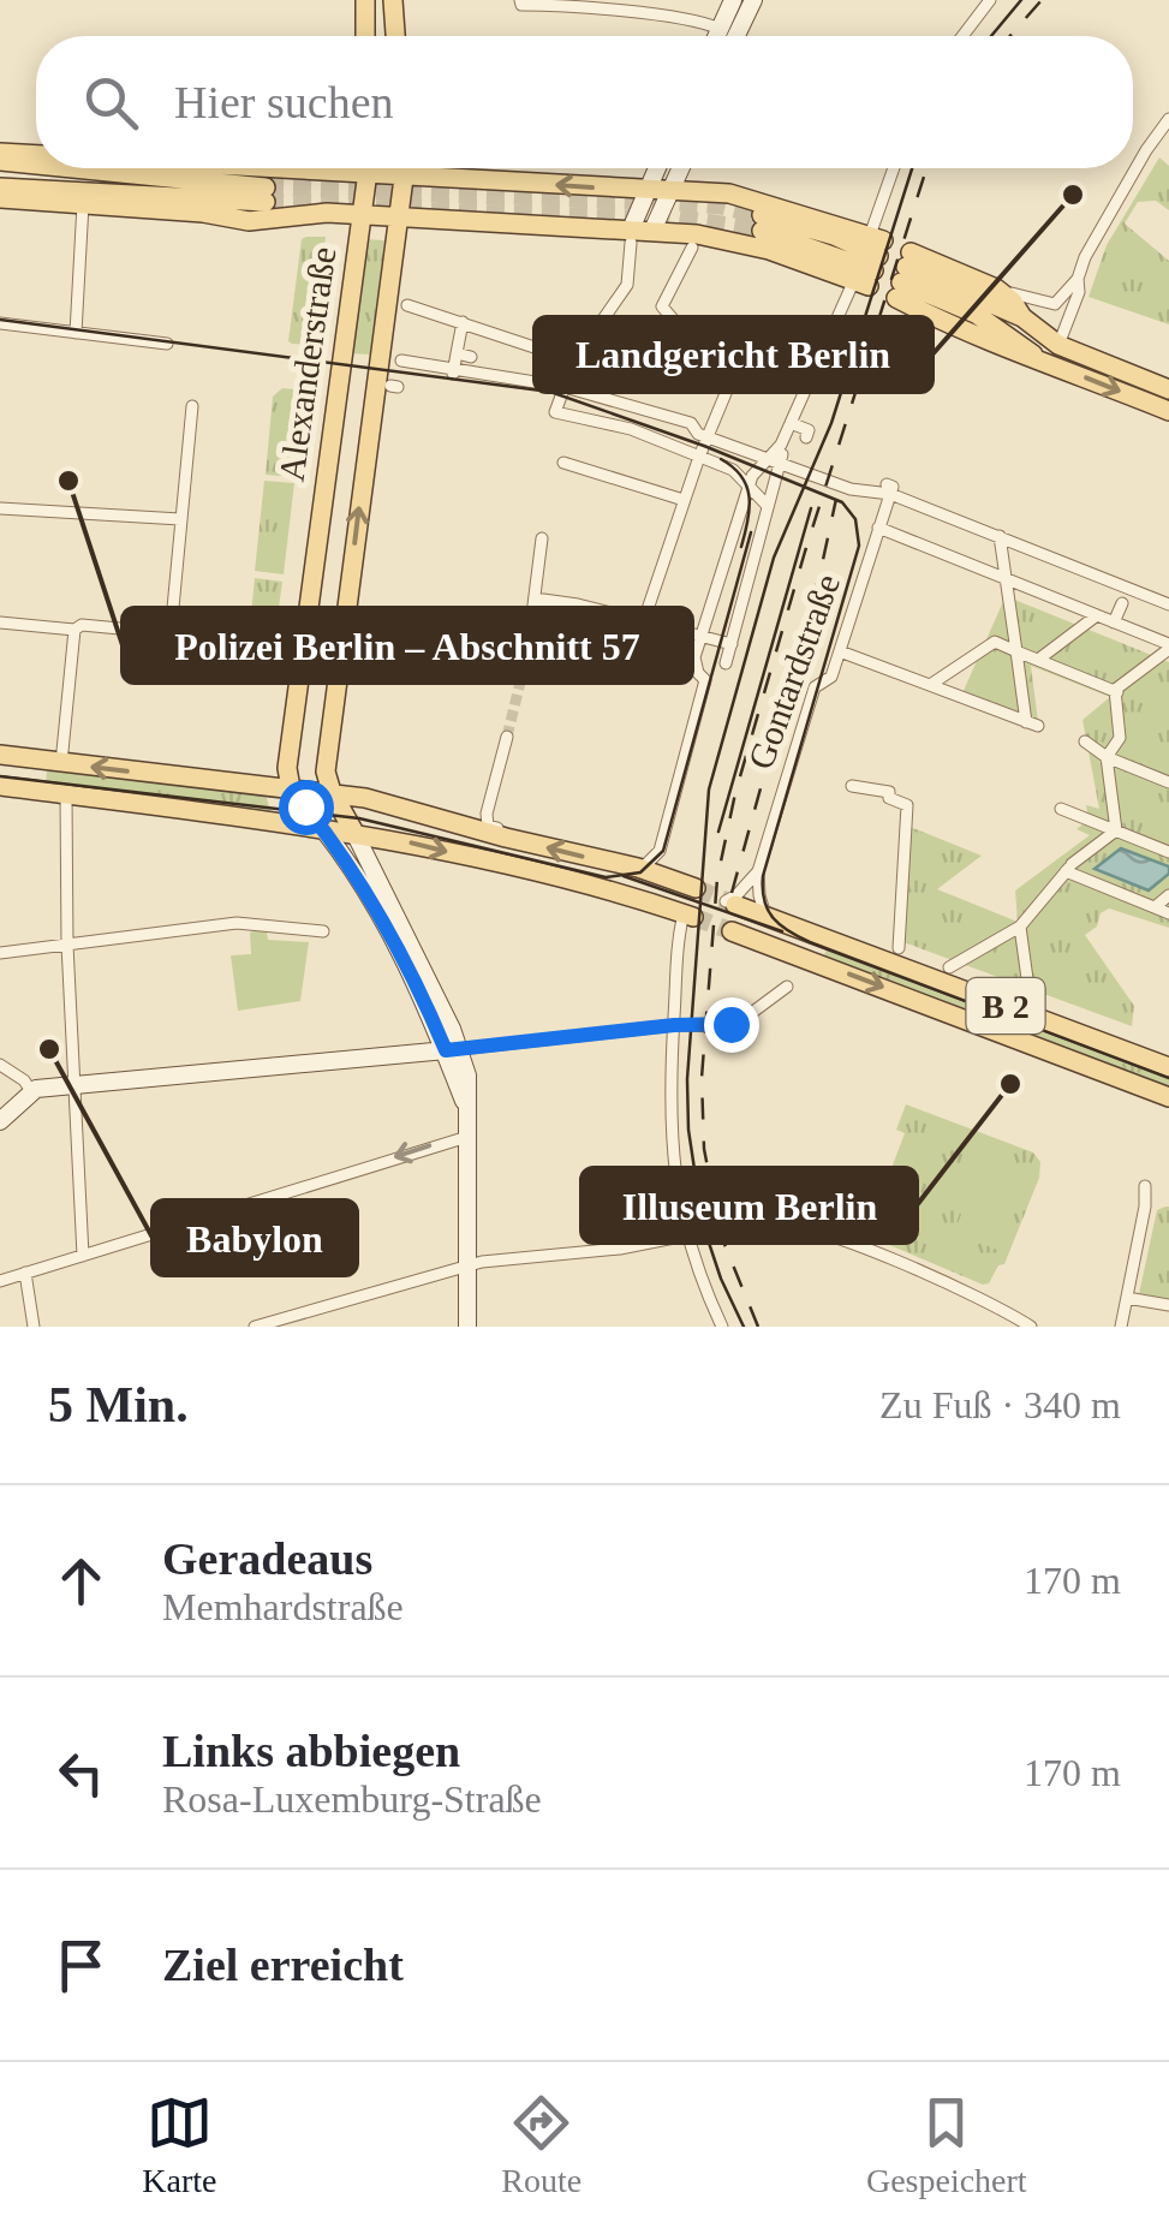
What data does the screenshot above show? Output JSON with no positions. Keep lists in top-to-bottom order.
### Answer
{
  "streets": {
    "main road": ["Alexanderstraße", "B 2"],
    "street": ["Gontardstraße"]
  },
  "crossings": [
    ["Gontardstraße", "B 2"]
  ],
  "places": [
    "Landgericht Berlin",
    "Polizei Berlin – Abschnitt 57",
    "Babylon",
    "Illuseum Berlin"
  ],
  "page": {
    "search": "Hier suchen",
    "heading": ["5 Min.", "Zu Fuß · 340 m"],
    "list": [
      ["Geradeaus", "Memhardstraße", "170 m"],
      ["Links abbiegen", "Rosa-Luxemburg-Straße", "170 m"],
      "Ziel erreicht"
    ],
    "nav": ["Karte", "Route", "Gespeichert"]
  }
}
